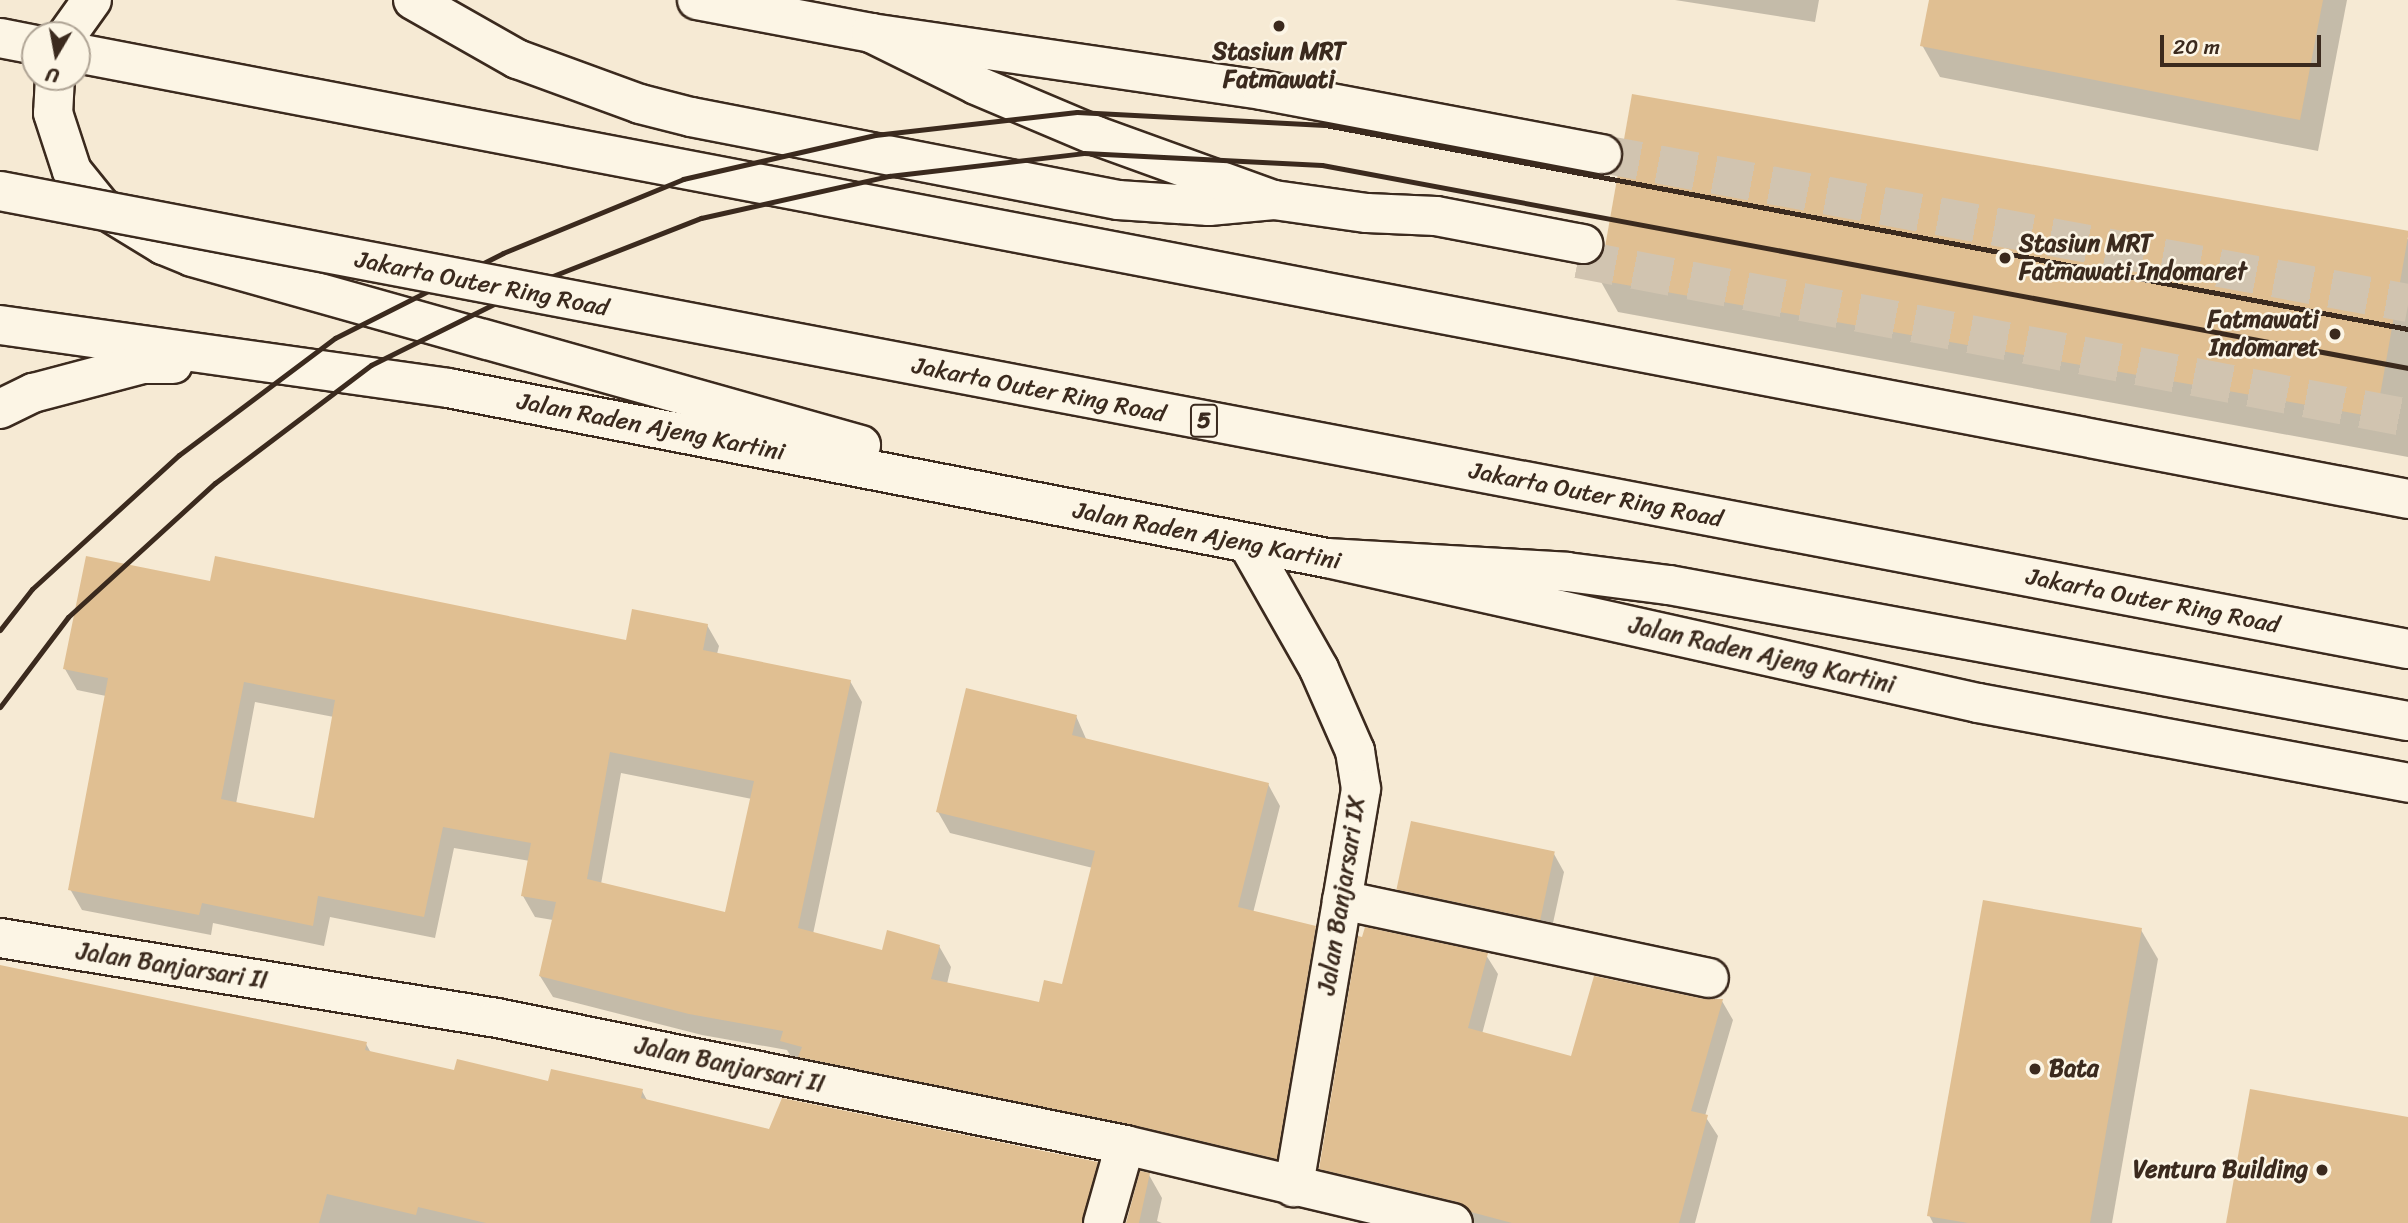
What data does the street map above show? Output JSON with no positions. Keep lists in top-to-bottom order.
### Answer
{
  "streets": {
    "main road": [
      "Jakarta Outer Ring Road",
      "5",
      "Jalan Raden Ajeng Kartini",
      "Jalan Banjarsari IX",
      "Jalan Banjarsari II"
    ]
  },
  "crossings": [
    ["Jalan Raden Ajeng Kartini", "Jalan Banjarsari IX"],
    ["Jalan Banjarsari IX", "Jalan Banjarsari II"]
  ],
  "places": [
    "Stasiun MRT Fatmawati",
    "Stasiun MRT Fatmawati Indomaret",
    "Fatmawati Indomaret",
    "Bata",
    "Ventura Building"
  ],
  "scale_bar": "20 m",
  "north": "bottom"
}
